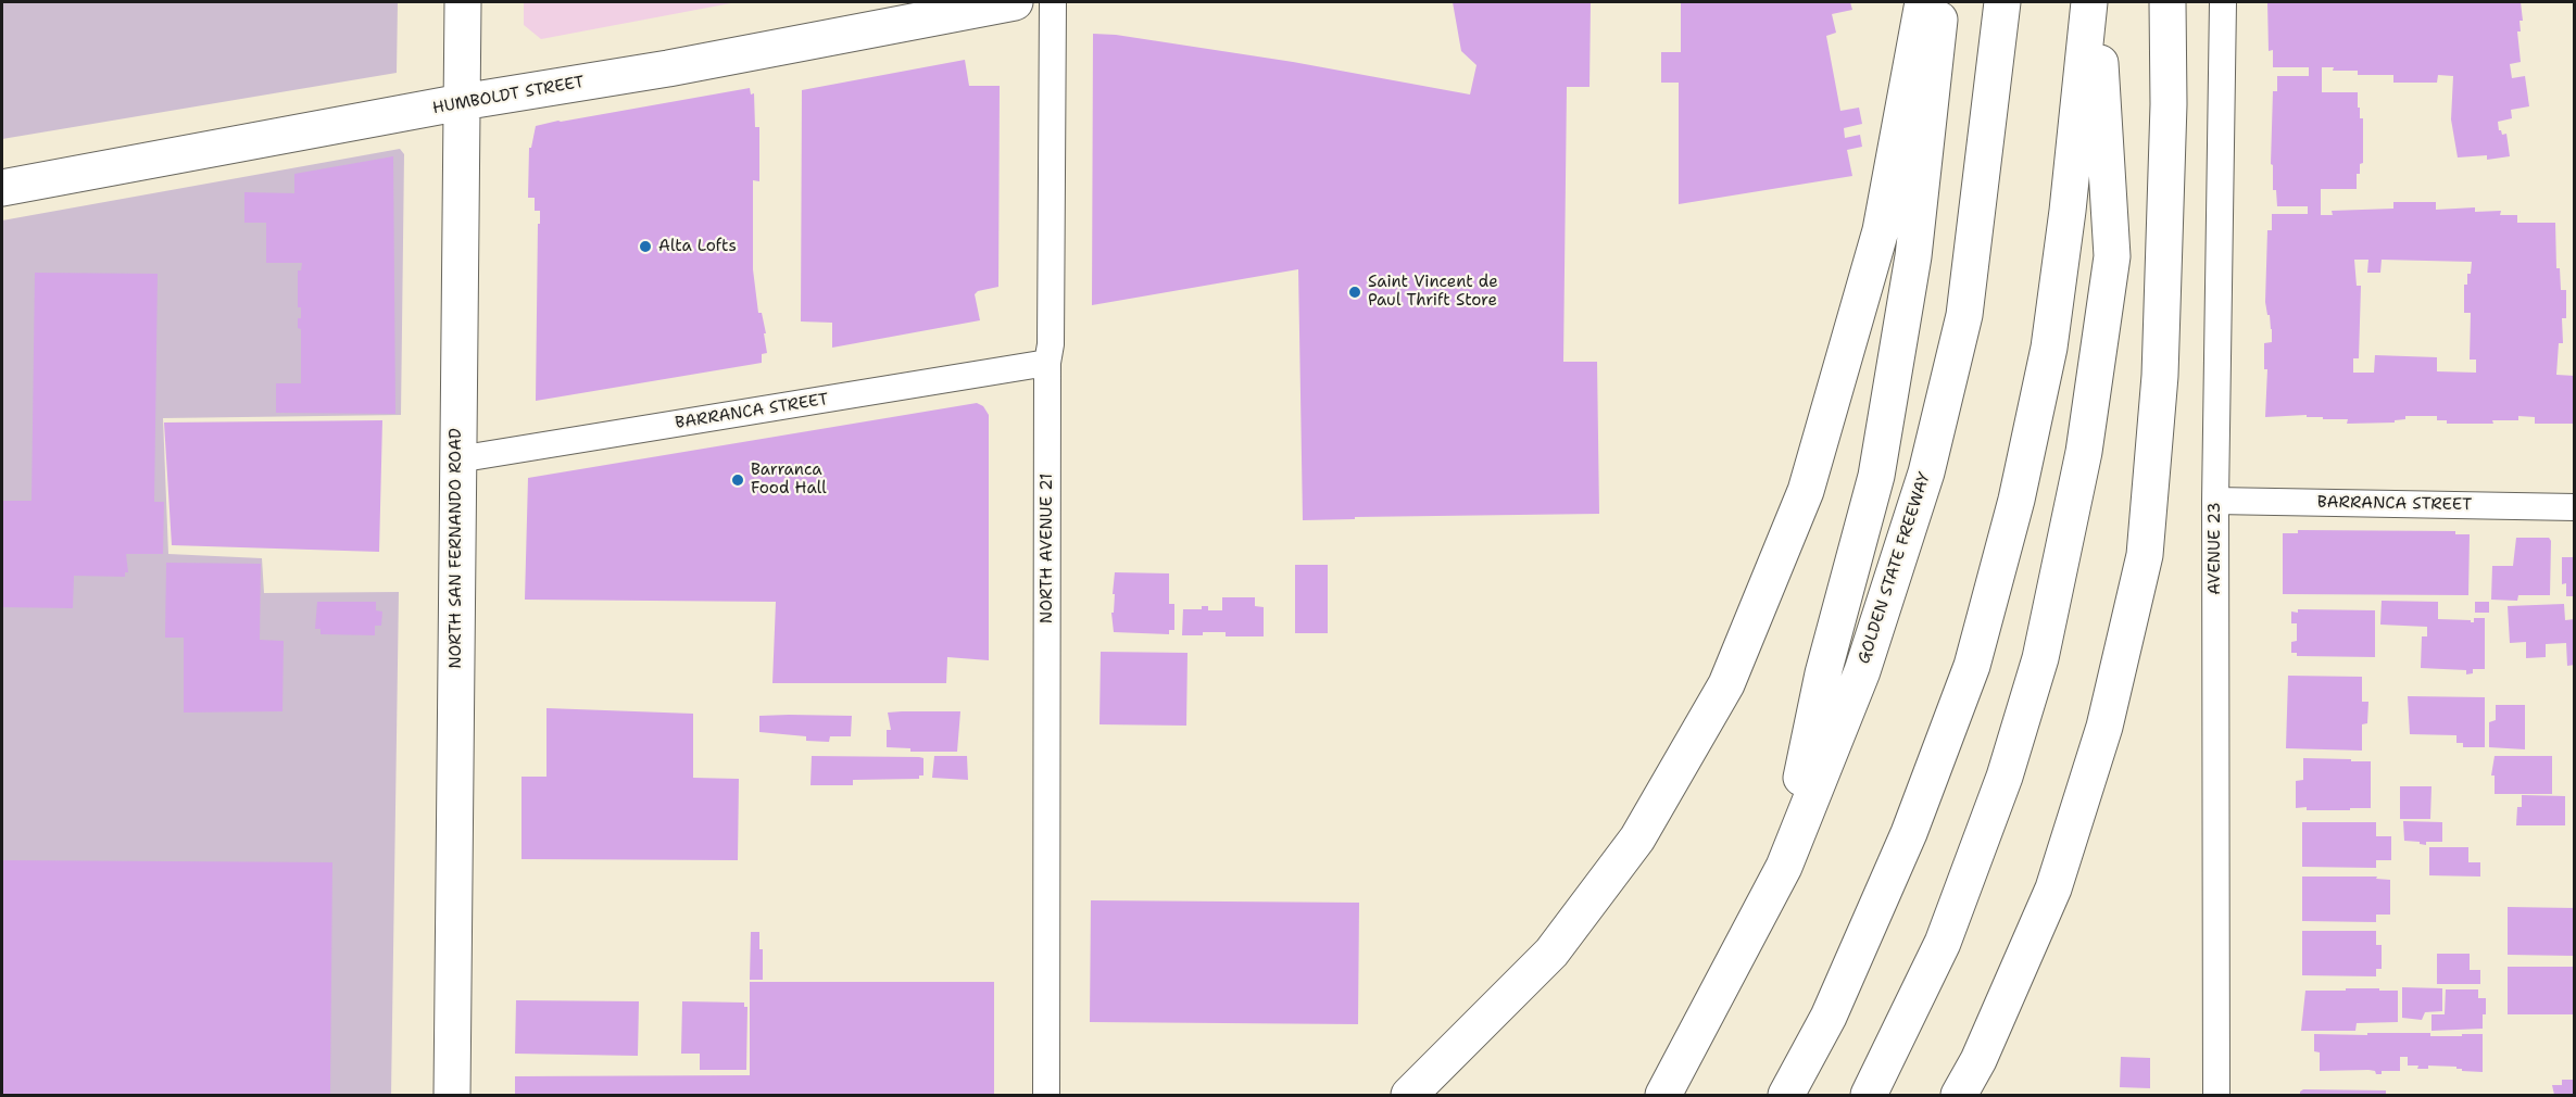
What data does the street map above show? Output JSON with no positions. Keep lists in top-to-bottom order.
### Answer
{
  "streets": {
    "main road": ["HUMBOLDT STREET", "NORTH SAN FERNANDO ROAD", "GOLDEN STATE FREEWAY"],
    "street": ["BARRANCA STREET", "NORTH AVENUE 21", "AVENUE 23"]
  },
  "crossings": [
    ["HUMBOLDT STREET", "NORTH SAN FERNANDO ROAD"],
    ["BARRANCA STREET", "NORTH SAN FERNANDO ROAD"],
    ["BARRANCA STREET", "NORTH AVENUE 21"],
    ["BARRANCA STREET", "AVENUE 23"]
  ],
  "places": ["Alta Lofts", "Saint Vincent de Paul Thrift Store", "Barranca Food Hall"]
}
